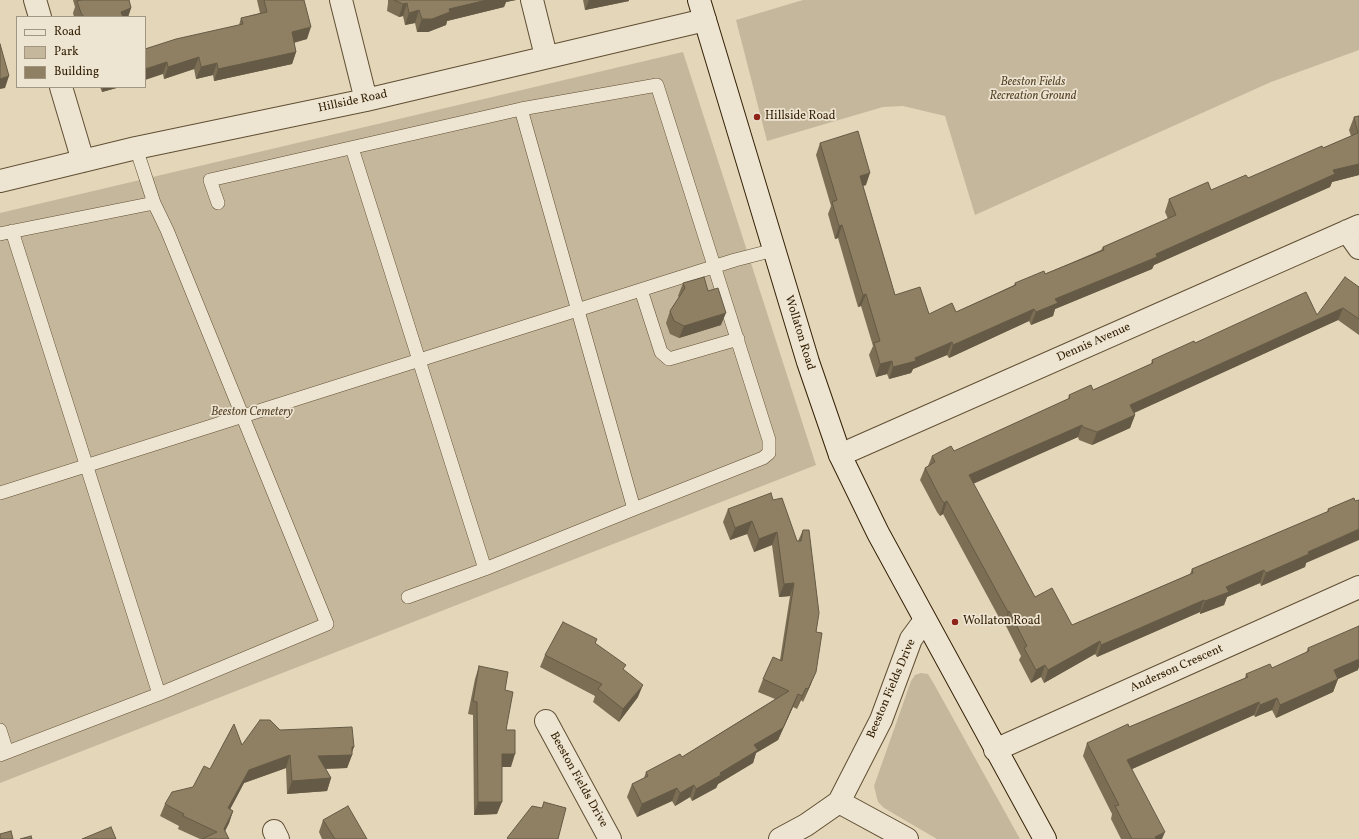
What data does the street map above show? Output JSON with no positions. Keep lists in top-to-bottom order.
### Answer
{
  "streets": {
    "street": [
      "Hillside Road",
      "Wollaton Road",
      "Dennis Avenue",
      "Anderson Crescent",
      "Beeston Fields Drive"
    ]
  },
  "crossings": [
    ["Hillside Road", "Wollaton Road"],
    ["Wollaton Road", "Dennis Avenue"],
    ["Wollaton Road", "Anderson Crescent"],
    ["Wollaton Road", "Beeston Fields Drive"]
  ],
  "parks": ["Beeston Fields Recreation Ground", "Beeston Cemetery"],
  "places": ["Hillside Road", "Wollaton Road"],
  "legend": ["Road", "Park", "Building"]
}
